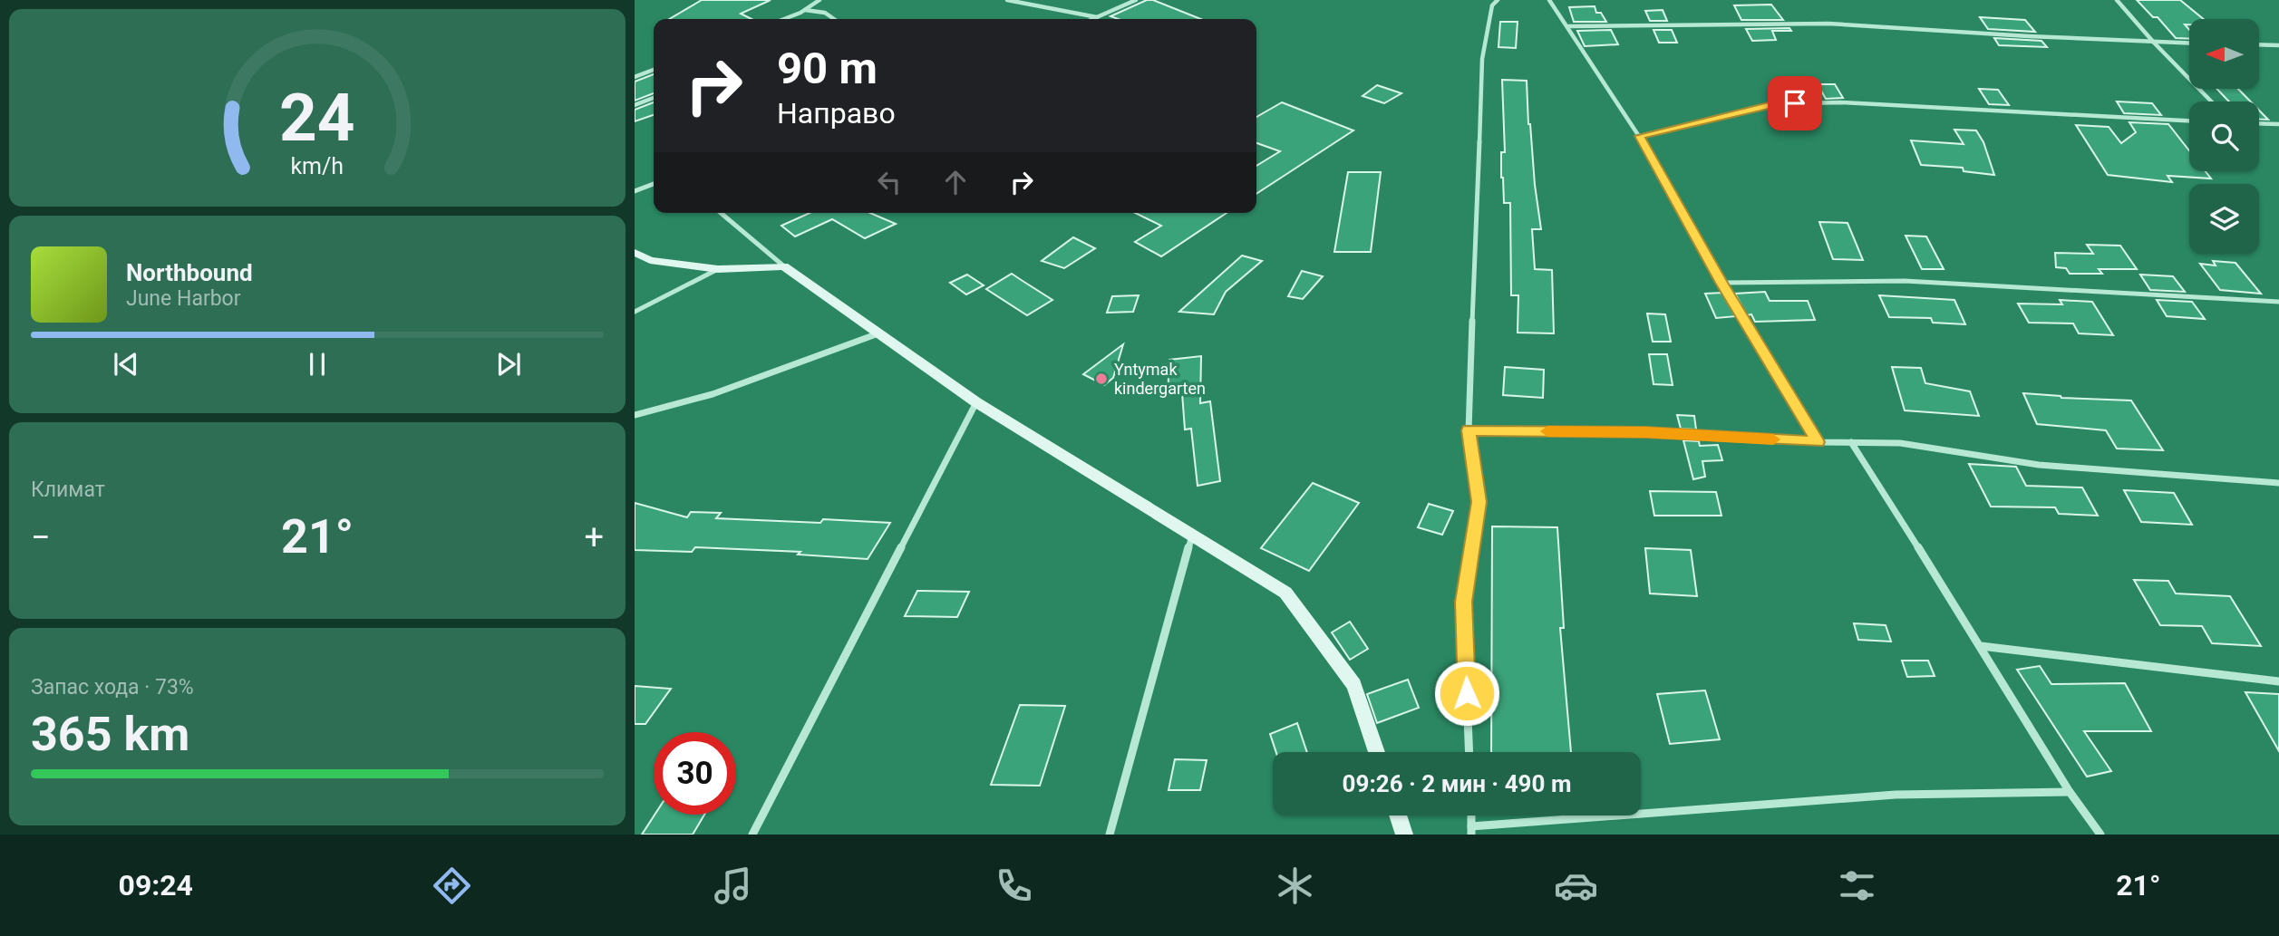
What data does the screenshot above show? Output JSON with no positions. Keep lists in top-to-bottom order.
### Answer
{
  "places": ["Yntymak kindergarten"],
  "north": "left",
  "page": {
    "turn": ["90 m", "Направо"],
    "song": ["Northbound", "June Harbor"],
    "tile": [
      "Климат",
      ["Запас хода · 73%", "365 km"]
    ],
    "heat": ["−", "21°", "+"],
    "limit": "30",
    "trip": "09:26 · 2 мин · 490 m",
    "tabs": ["09:24", "21°"],
    "gauge": ["24", "km/h"]
  }
}
